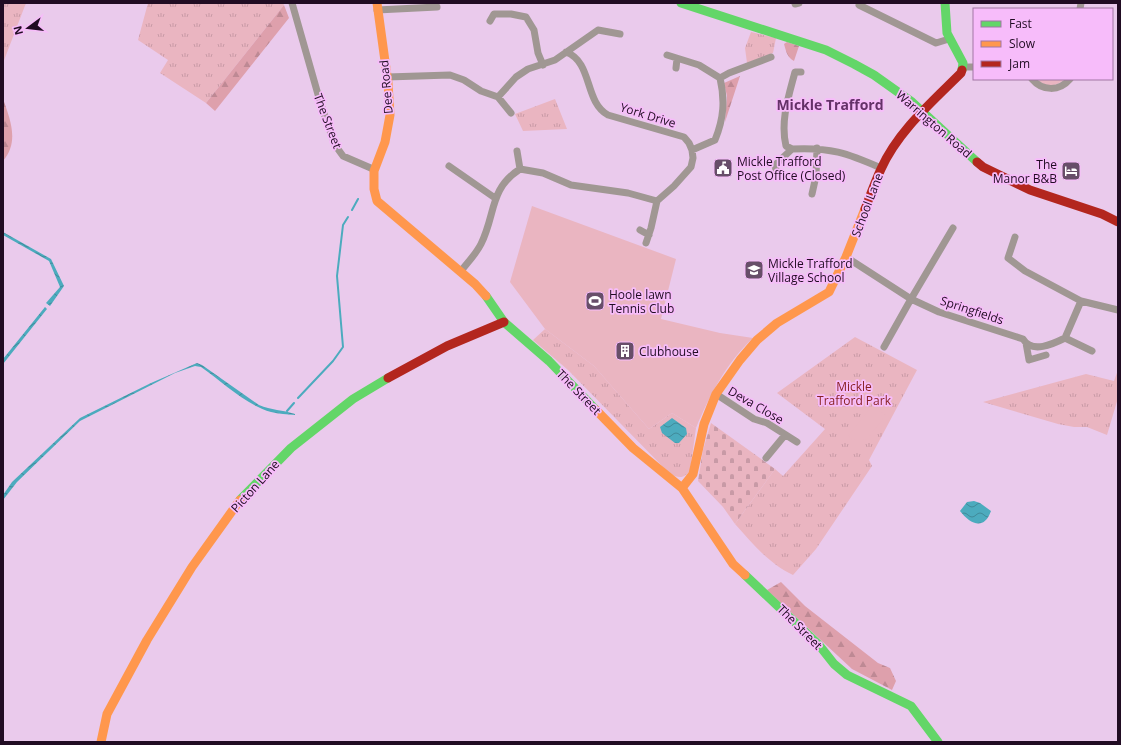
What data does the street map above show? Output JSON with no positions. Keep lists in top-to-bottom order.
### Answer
{
  "streets": {
    "street": [
      "Dee Road",
      "York Drive",
      "The Street",
      "Warrington Road",
      "School Lane",
      "Springfields",
      "Deva Close",
      "Picton Lane"
    ]
  },
  "crossings": [
    ["Dee Road", "The Street"],
    ["The Street", "School Lane"],
    ["The Street", "Picton Lane"],
    ["Warrington Road", "School Lane"],
    ["School Lane", "Springfields"],
    ["School Lane", "Deva Close"]
  ],
  "districts": ["Mickle Trafford"],
  "parks": ["Mickle Trafford Park"],
  "places": {
    "public building": ["Mickle Trafford Post Office (Closed)"],
    "hotel": ["The Manor B&B"],
    "school or university": ["Mickle Trafford Village School"],
    "sports": ["Hoole lawn Tennis Club"],
    "building": ["Clubhouse"]
  },
  "legend": ["Fast", "Slow", "Jam"],
  "north": "left"
}
